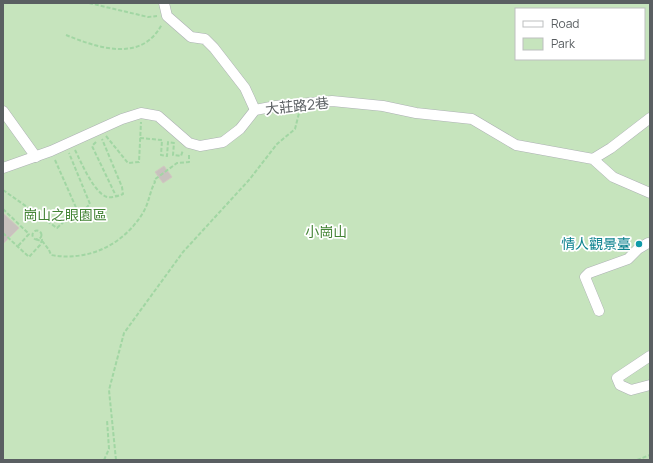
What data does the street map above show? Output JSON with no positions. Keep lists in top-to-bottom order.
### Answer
{
  "streets": {
    "street": ["大莊路2巷"]
  },
  "parks": ["崗山之眼園區", "小崗山"],
  "places": ["情人觀景臺"],
  "legend": ["Road", "Park"]
}
